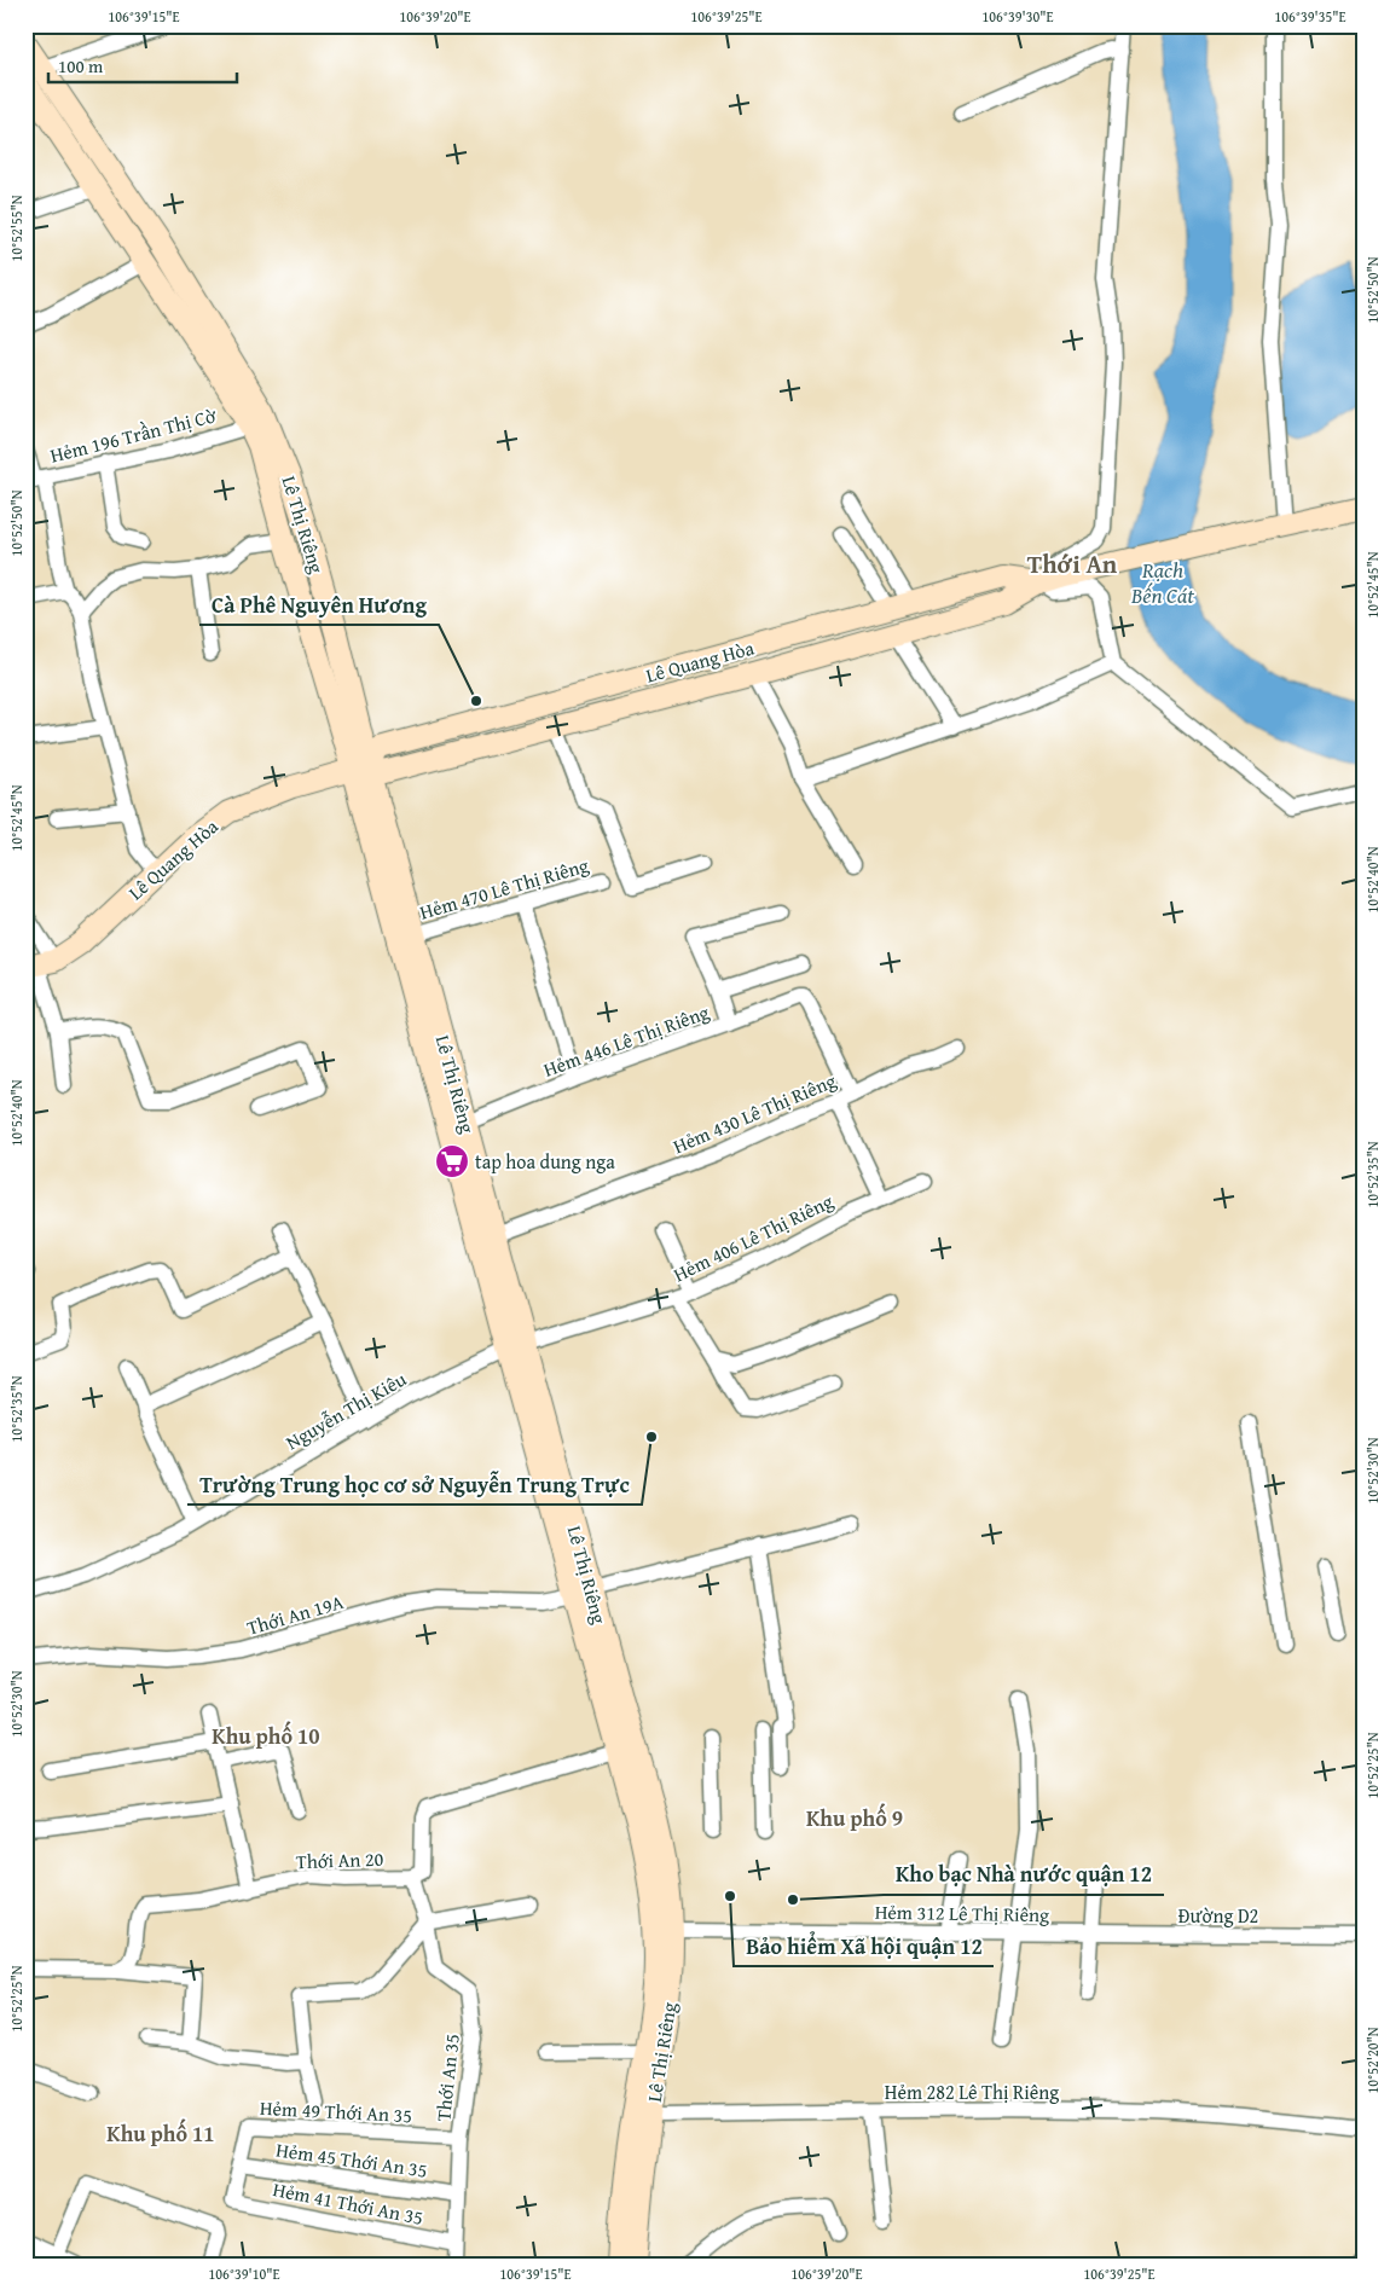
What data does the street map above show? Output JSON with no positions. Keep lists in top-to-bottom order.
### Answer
{
  "streets": {
    "street": [
      "Hẻm 196 Trần Thị Cờ",
      "Lê Thị Riêng",
      "Lê Quang Hòa",
      "Hẻm 470 Lê Thị Riêng",
      "Hẻm 446 Lê Thị Riêng",
      "Hẻm 430 Lê Thị Riêng",
      "Hẻm 406 Lê Thị Riêng",
      "Nguyễn Thị Kiêu",
      "Thới An 19A",
      "Thới An 20",
      "Hẻm 312 Lê Thị Riêng",
      "Đường D2",
      "Thới An 35",
      "Hẻm 282 Lê Thị Riêng",
      "Hẻm 49 Thới An 35",
      "Hẻm 45 Thới An 35",
      "Hẻm 41 Thới An 35"
    ]
  },
  "crossings": [
    ["Hẻm 196 Trần Thị Cờ", "Lê Thị Riêng"],
    ["Lê Thị Riêng", "Lê Quang Hòa"],
    ["Lê Thị Riêng", "Hẻm 470 Lê Thị Riêng"],
    ["Lê Thị Riêng", "Hẻm 446 Lê Thị Riêng"],
    ["Lê Thị Riêng", "Hẻm 430 Lê Thị Riêng"],
    ["Lê Thị Riêng", "Hẻm 406 Lê Thị Riêng"],
    ["Lê Thị Riêng", "Nguyễn Thị Kiêu"],
    ["Lê Thị Riêng", "Thới An 19A"],
    ["Lê Thị Riêng", "Thới An 20"],
    ["Lê Thị Riêng", "Hẻm 312 Lê Thị Riêng"],
    ["Lê Thị Riêng", "Hẻm 282 Lê Thị Riêng"],
    ["Hẻm 446 Lê Thị Riêng", "Hẻm 430 Lê Thị Riêng"],
    ["Hẻm 406 Lê Thị Riêng", "Nguyễn Thị Kiêu"],
    ["Thới An 20", "Thới An 35"],
    ["Hẻm 312 Lê Thị Riêng", "Đường D2"],
    ["Thới An 35", "Hẻm 49 Thới An 35"],
    ["Thới An 35", "Hẻm 45 Thới An 35"],
    ["Thới An 35", "Hẻm 41 Thới An 35"],
    ["Hẻm 49 Thới An 35", "Hẻm 45 Thới An 35"],
    ["Hẻm 49 Thới An 35", "Hẻm 41 Thới An 35"]
  ],
  "districts": [
    "Thới An",
    "Khu phố 10",
    "Khu phố 9",
    "Khu phố 11"
  ],
  "water": ["Rạch Bến Cát"],
  "places": {
    "other": [
      "Cà Phê Nguyên Hương",
      "Trường Trung học cơ sở Nguyễn Trung Trực",
      "Bảo hiểm Xã hội quận 12",
      "Kho bạc Nhà nước quận 12"
    ],
    "supermarket": ["tap hoa dung nga"]
  },
  "scale_bar": "100 m",
  "coordinates": [
    "106°39'15\"E",
    "106°39'20\"E",
    "106°39'25\"E",
    "106°39'30\"E",
    "106°39'35\"E",
    "10°52'55\"N",
    "10°52'50\"N",
    "10°52'45\"N",
    "10°52'40\"N",
    "10°52'35\"N",
    "10°52'30\"N",
    "10°52'25\"N",
    "10°52'20\"N",
    "106°39'10\"E"
  ]
}
